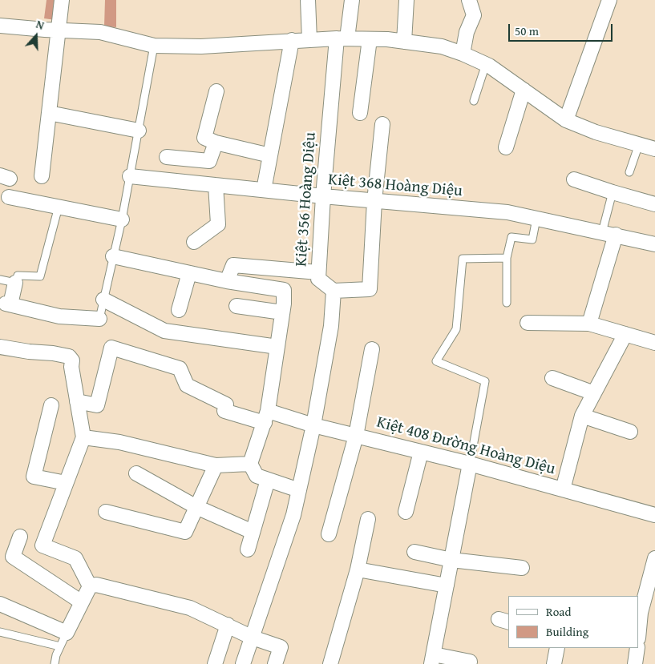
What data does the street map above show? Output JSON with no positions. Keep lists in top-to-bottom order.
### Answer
{
  "streets": {
    "street": ["Kiệt 368 Hoàng Diệu", "Kiệt 356 Hoàng Diệu", "Kiệt 408 Đường Hoàng Diệu"]
  },
  "crossings": [
    ["Kiệt 368 Hoàng Diệu", "Kiệt 356 Hoàng Diệu"]
  ],
  "legend": ["Road", "Building"],
  "scale_bar": "50 m",
  "north": "top"
}
